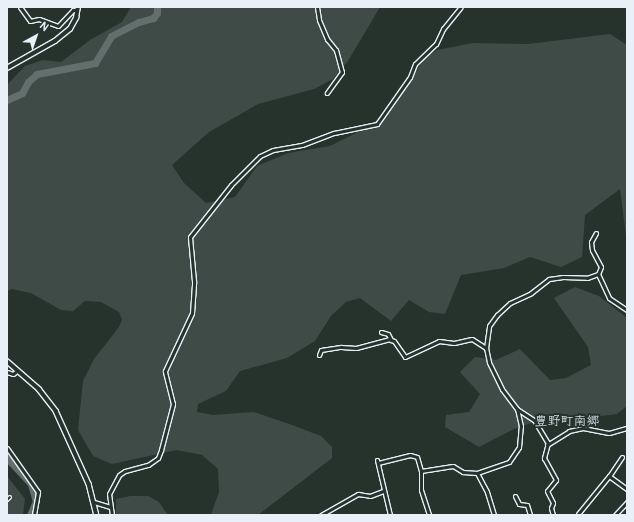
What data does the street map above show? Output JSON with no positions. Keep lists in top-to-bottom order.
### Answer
{
  "districts": ["豊野町南郷"],
  "north": "top right"
}
